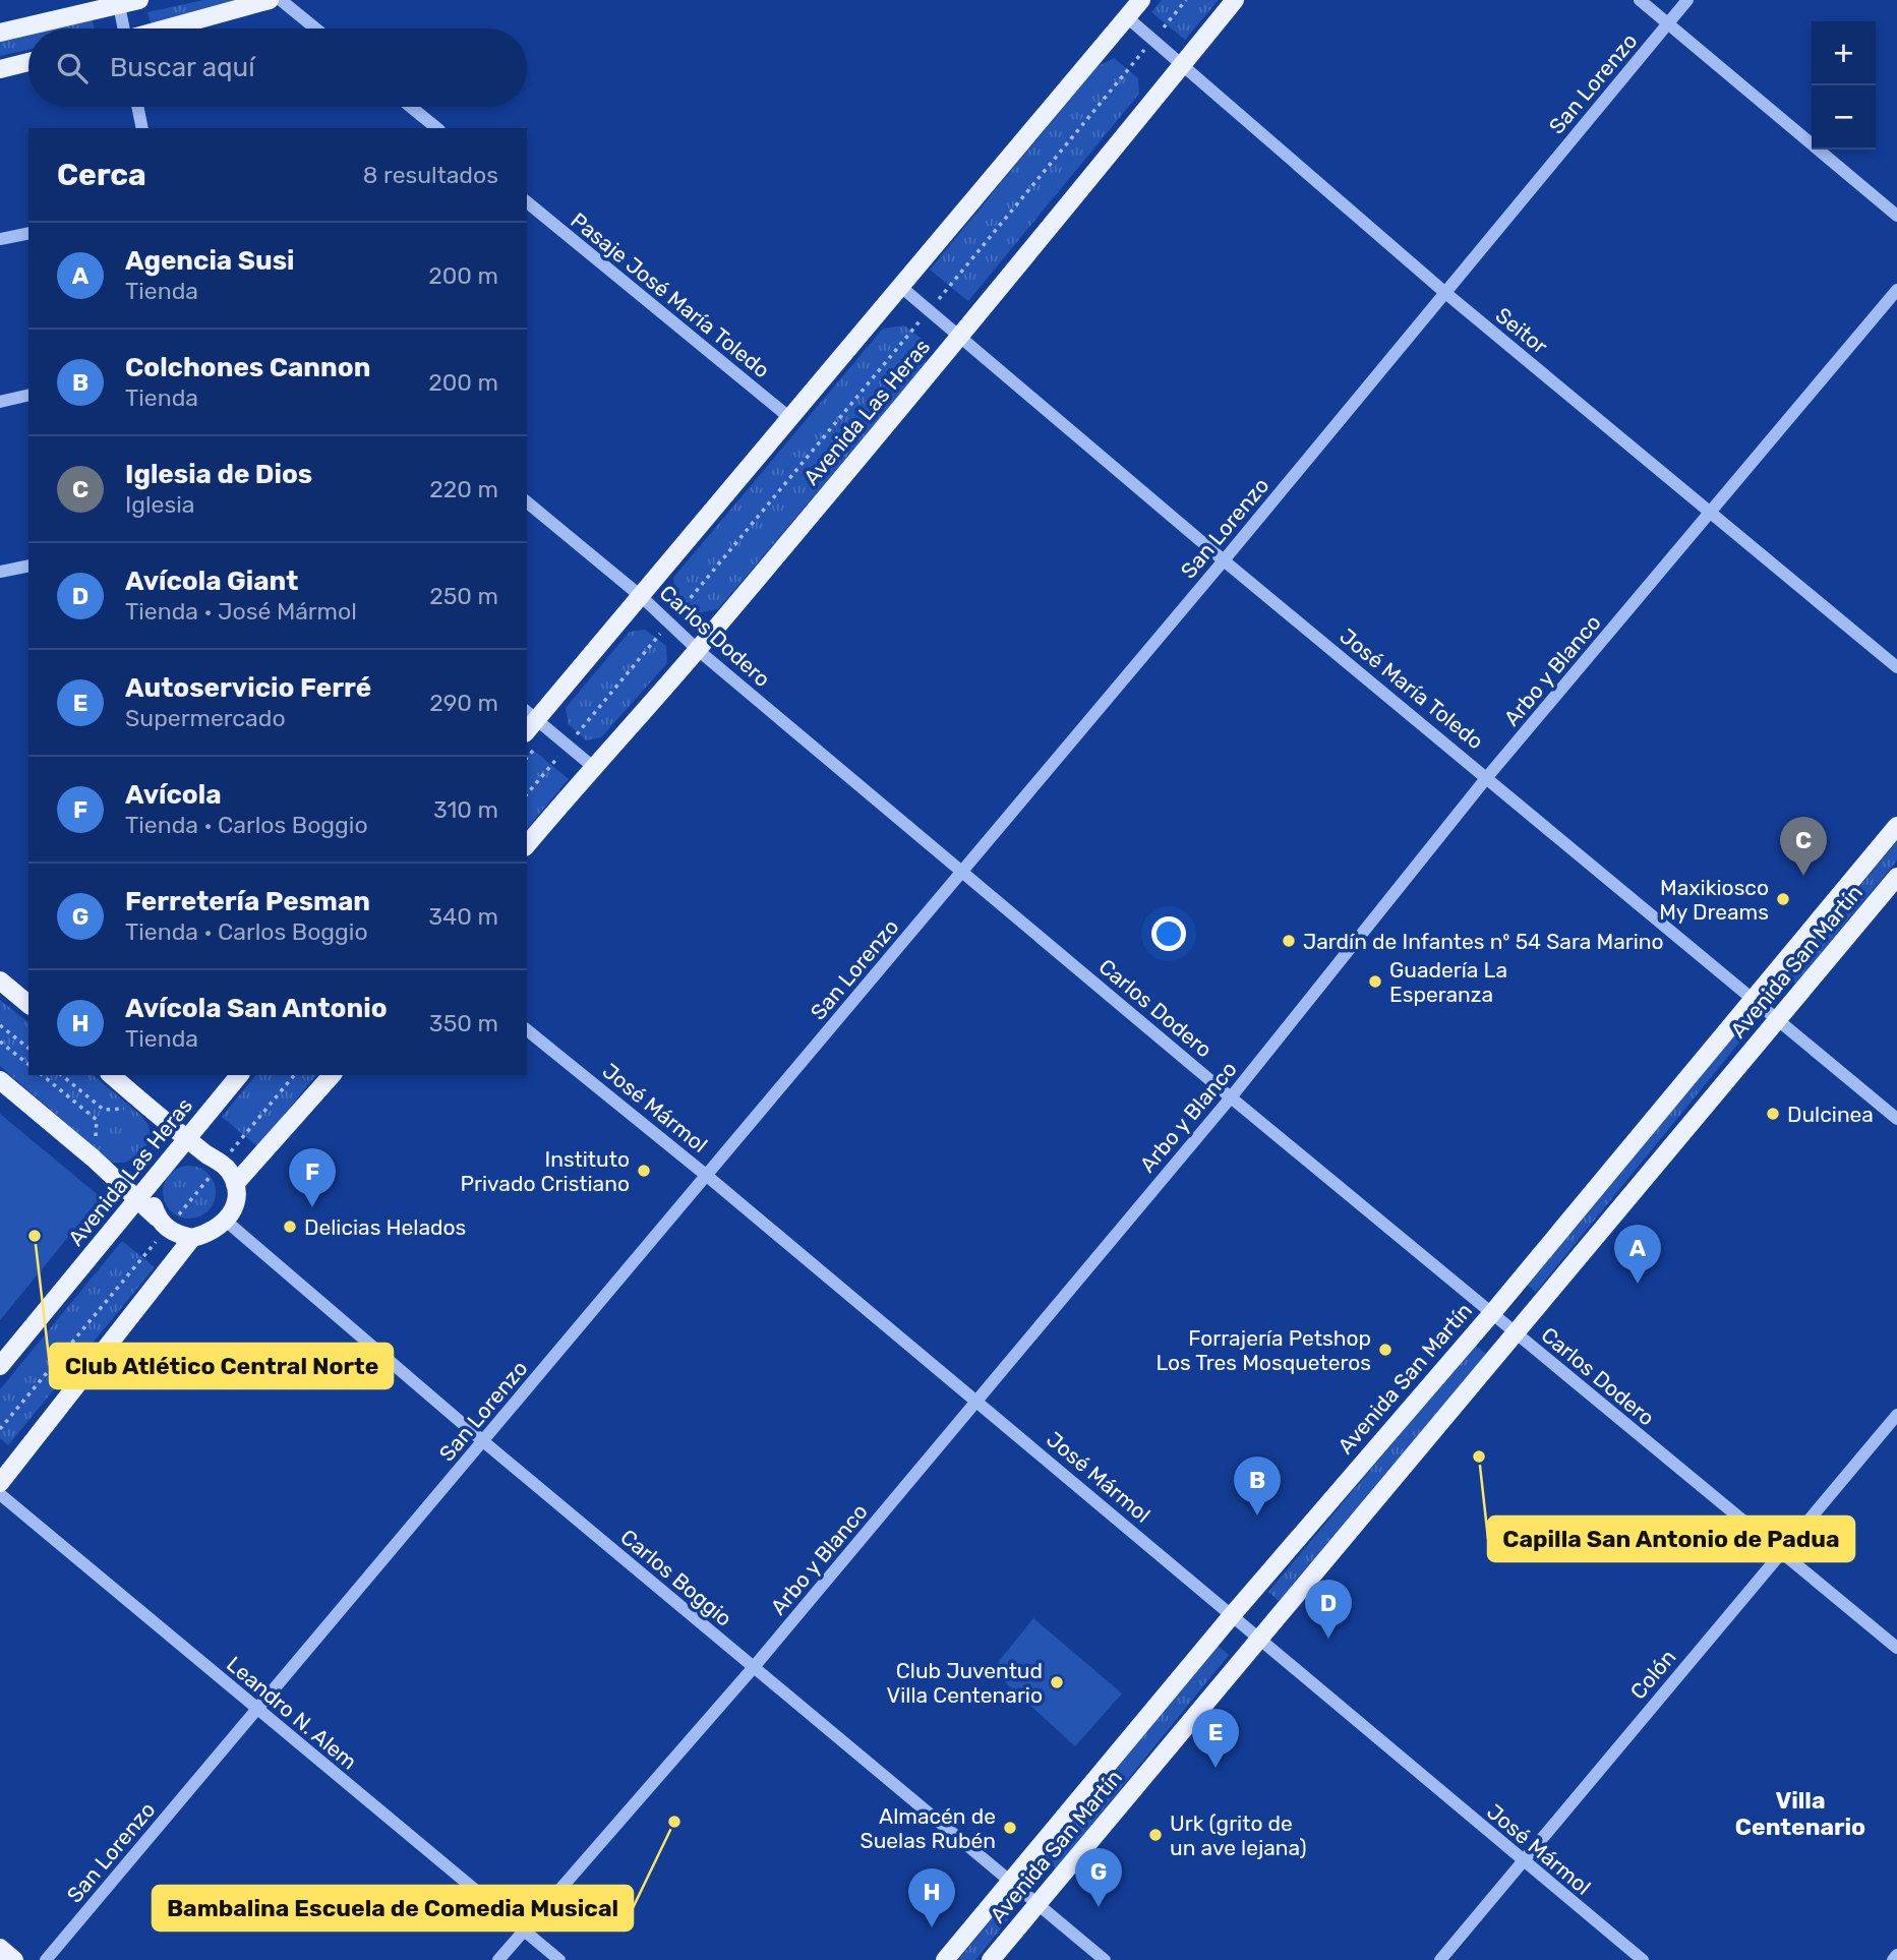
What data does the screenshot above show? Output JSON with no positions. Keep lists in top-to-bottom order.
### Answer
{
  "streets": {
    "main road": ["Avenida Las Heras", "Avenida San Martín"],
    "street": [
      "San Lorenzo",
      "Pasaje José María Toledo",
      "Seitor",
      "Carlos Dodero",
      "Arbo y Blanco",
      "José María Toledo",
      "José Mármol",
      "Carlos Boggio",
      "Colón",
      "Leandro N. Alem"
    ]
  },
  "crossings": [
    ["San Lorenzo", "Seitor"],
    ["San Lorenzo", "Carlos Dodero"],
    ["San Lorenzo", "José María Toledo"],
    ["San Lorenzo", "José Mármol"],
    ["San Lorenzo", "Carlos Boggio"],
    ["San Lorenzo", "Leandro N. Alem"],
    ["Seitor", "Avenida Las Heras"],
    ["Seitor", "Arbo y Blanco"],
    ["Avenida Las Heras", "Carlos Dodero"],
    ["Avenida Las Heras", "José María Toledo"],
    ["Carlos Dodero", "Arbo y Blanco"],
    ["Carlos Dodero", "Avenida San Martín"],
    ["Carlos Dodero", "Colón"],
    ["Arbo y Blanco", "José María Toledo"],
    ["Arbo y Blanco", "José Mármol"],
    ["Arbo y Blanco", "Carlos Boggio"],
    ["Arbo y Blanco", "Leandro N. Alem"],
    ["José María Toledo", "Avenida San Martín"],
    ["Avenida San Martín", "José Mármol"],
    ["Avenida San Martín", "Carlos Boggio"],
    ["José Mármol", "Colón"]
  ],
  "districts": ["Villa Centenario"],
  "places": [
    "Maxikiosco My Dreams",
    "Jardín de Infantes nº 54 Sara Marino",
    "Guadería La Esperanza",
    "Dulcinea",
    "Instituto Privado Cristiano",
    "Delicias Helados",
    "Club Atlético Central Norte",
    "Forrajería Petshop Los Tres Mosqueteros",
    "Capilla San Antonio de Padua",
    "Club Juventud Villa Centenario",
    "Bambalina Escuela de Comedia Musical",
    "Almacén de Suelas Rubén",
    "Urk (grito de un ave lejana)"
  ],
  "page": {
    "map_buttons": ["+", "−"],
    "search": "Buscar aquí",
    "heading": ["Cerca", "8 resultados"],
    "list": [
      {
        "mark": "A",
        "name": "Agencia Susi",
        "note": "Tienda",
        "value": "200 m"
      },
      {
        "mark": "B",
        "name": "Colchones Cannon",
        "note": "Tienda",
        "value": "200 m"
      },
      {
        "mark": "C",
        "name": "Iglesia de Dios",
        "note": "Iglesia",
        "value": "220 m"
      },
      {
        "mark": "D",
        "name": "Avícola Giant",
        "note": "Tienda · José Mármol",
        "value": "250 m"
      },
      {
        "mark": "E",
        "name": "Autoservicio Ferré",
        "note": "Supermercado",
        "value": "290 m"
      },
      {
        "mark": "F",
        "name": "Avícola",
        "note": "Tienda · Carlos Boggio",
        "value": "310 m"
      },
      {
        "mark": "G",
        "name": "Ferretería Pesman",
        "note": "Tienda · Carlos Boggio",
        "value": "340 m"
      },
      {
        "mark": "H",
        "name": "Avícola San Antonio",
        "note": "Tienda",
        "value": "350 m"
      }
    ],
    "pins": [
      "C",
      "F",
      "A",
      "B",
      "D",
      "E",
      "G",
      "H"
    ]
  }
}
